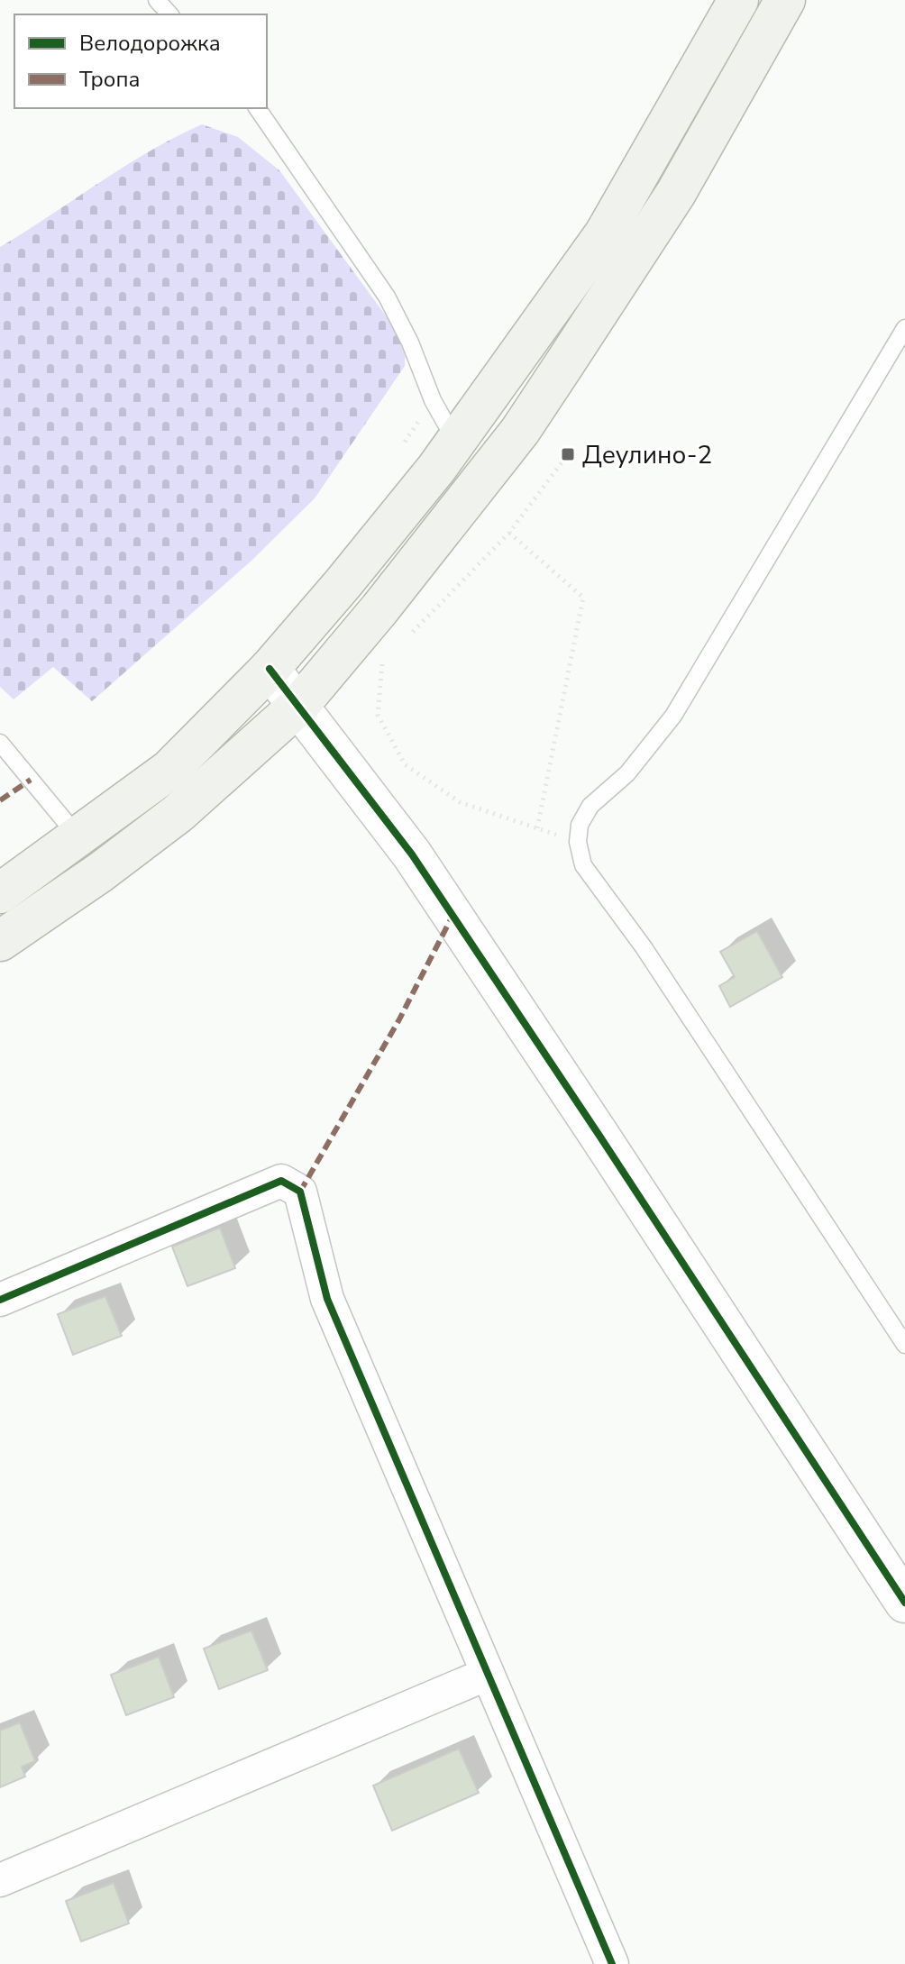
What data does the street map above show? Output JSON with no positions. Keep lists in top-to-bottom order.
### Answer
{
  "places": {
    "transit": ["Деулино-2"]
  },
  "legend": ["Велодорожка", "Тропа"]
}
